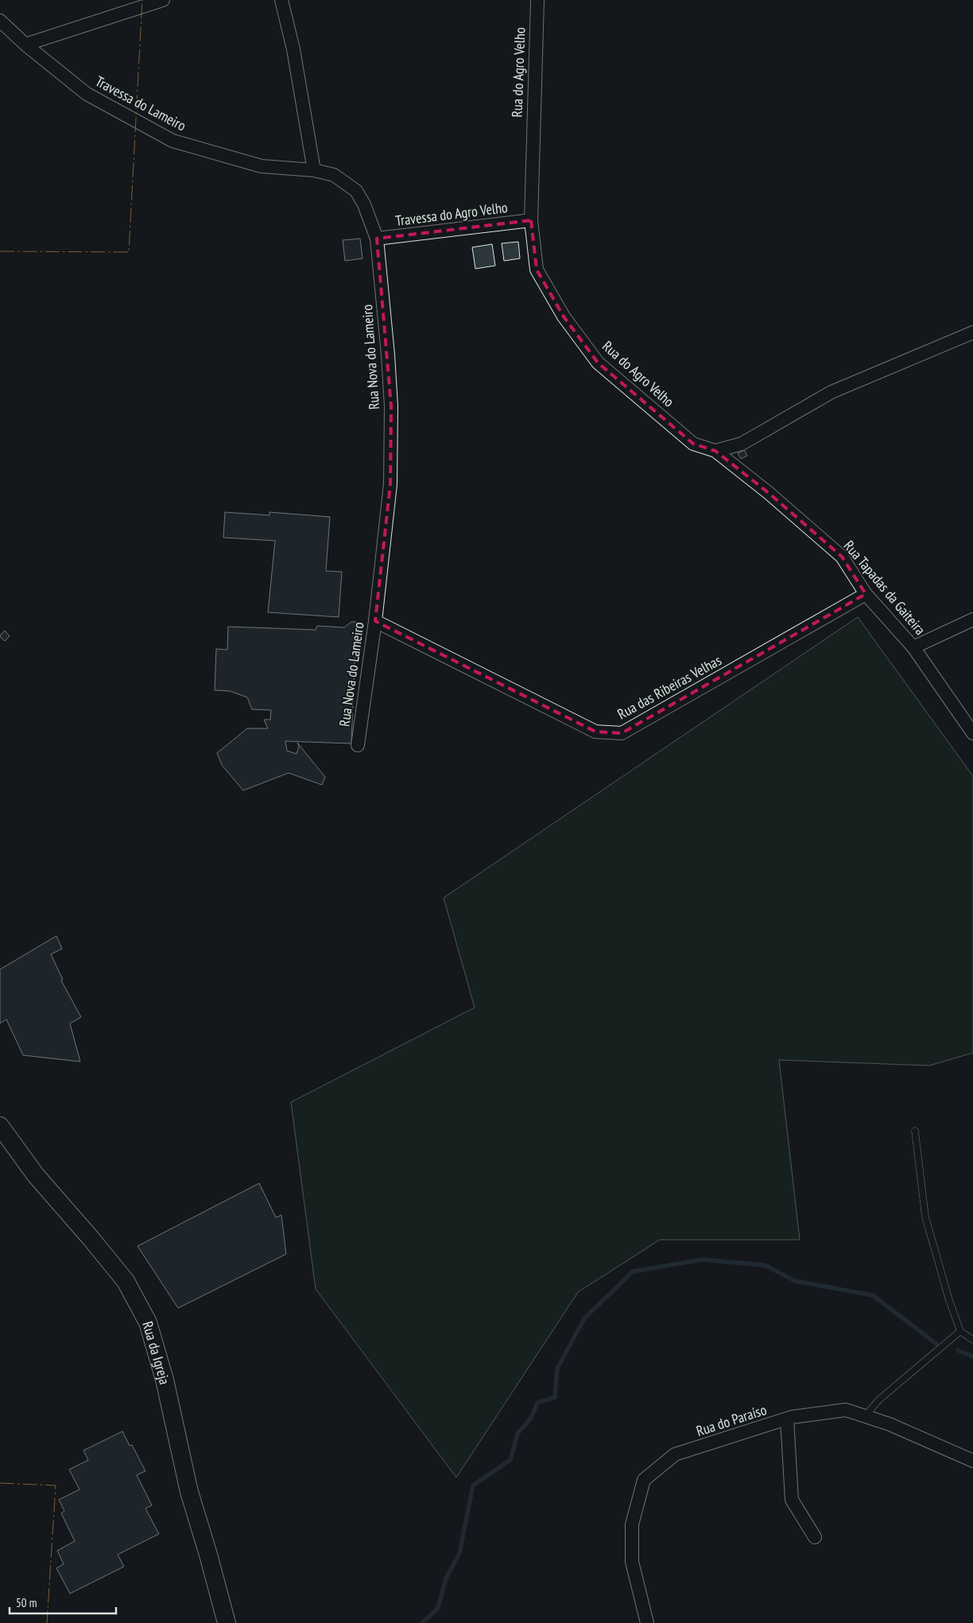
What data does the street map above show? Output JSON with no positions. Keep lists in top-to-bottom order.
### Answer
{
  "streets": {
    "main road": ["Rua da Igreja"],
    "street": [
      "Rua do Agro Velho",
      "Travessa do Lameiro",
      "Travessa do Agro Velho",
      "Rua Nova do Lameiro",
      "Rua Tapadas da Gaiteira",
      "Rua das Ribeiras Velhas",
      "Rua do Paraíso"
    ]
  },
  "crossings": [
    ["Rua do Agro Velho", "Travessa do Agro Velho"],
    ["Rua do Agro Velho", "Rua Tapadas da Gaiteira"],
    ["Travessa do Lameiro", "Rua Nova do Lameiro"],
    ["Travessa do Agro Velho", "Rua Nova do Lameiro"],
    ["Rua Nova do Lameiro", "Rua das Ribeiras Velhas"],
    ["Rua Tapadas da Gaiteira", "Rua das Ribeiras Velhas"]
  ],
  "scale_bar": "50 m"
}
